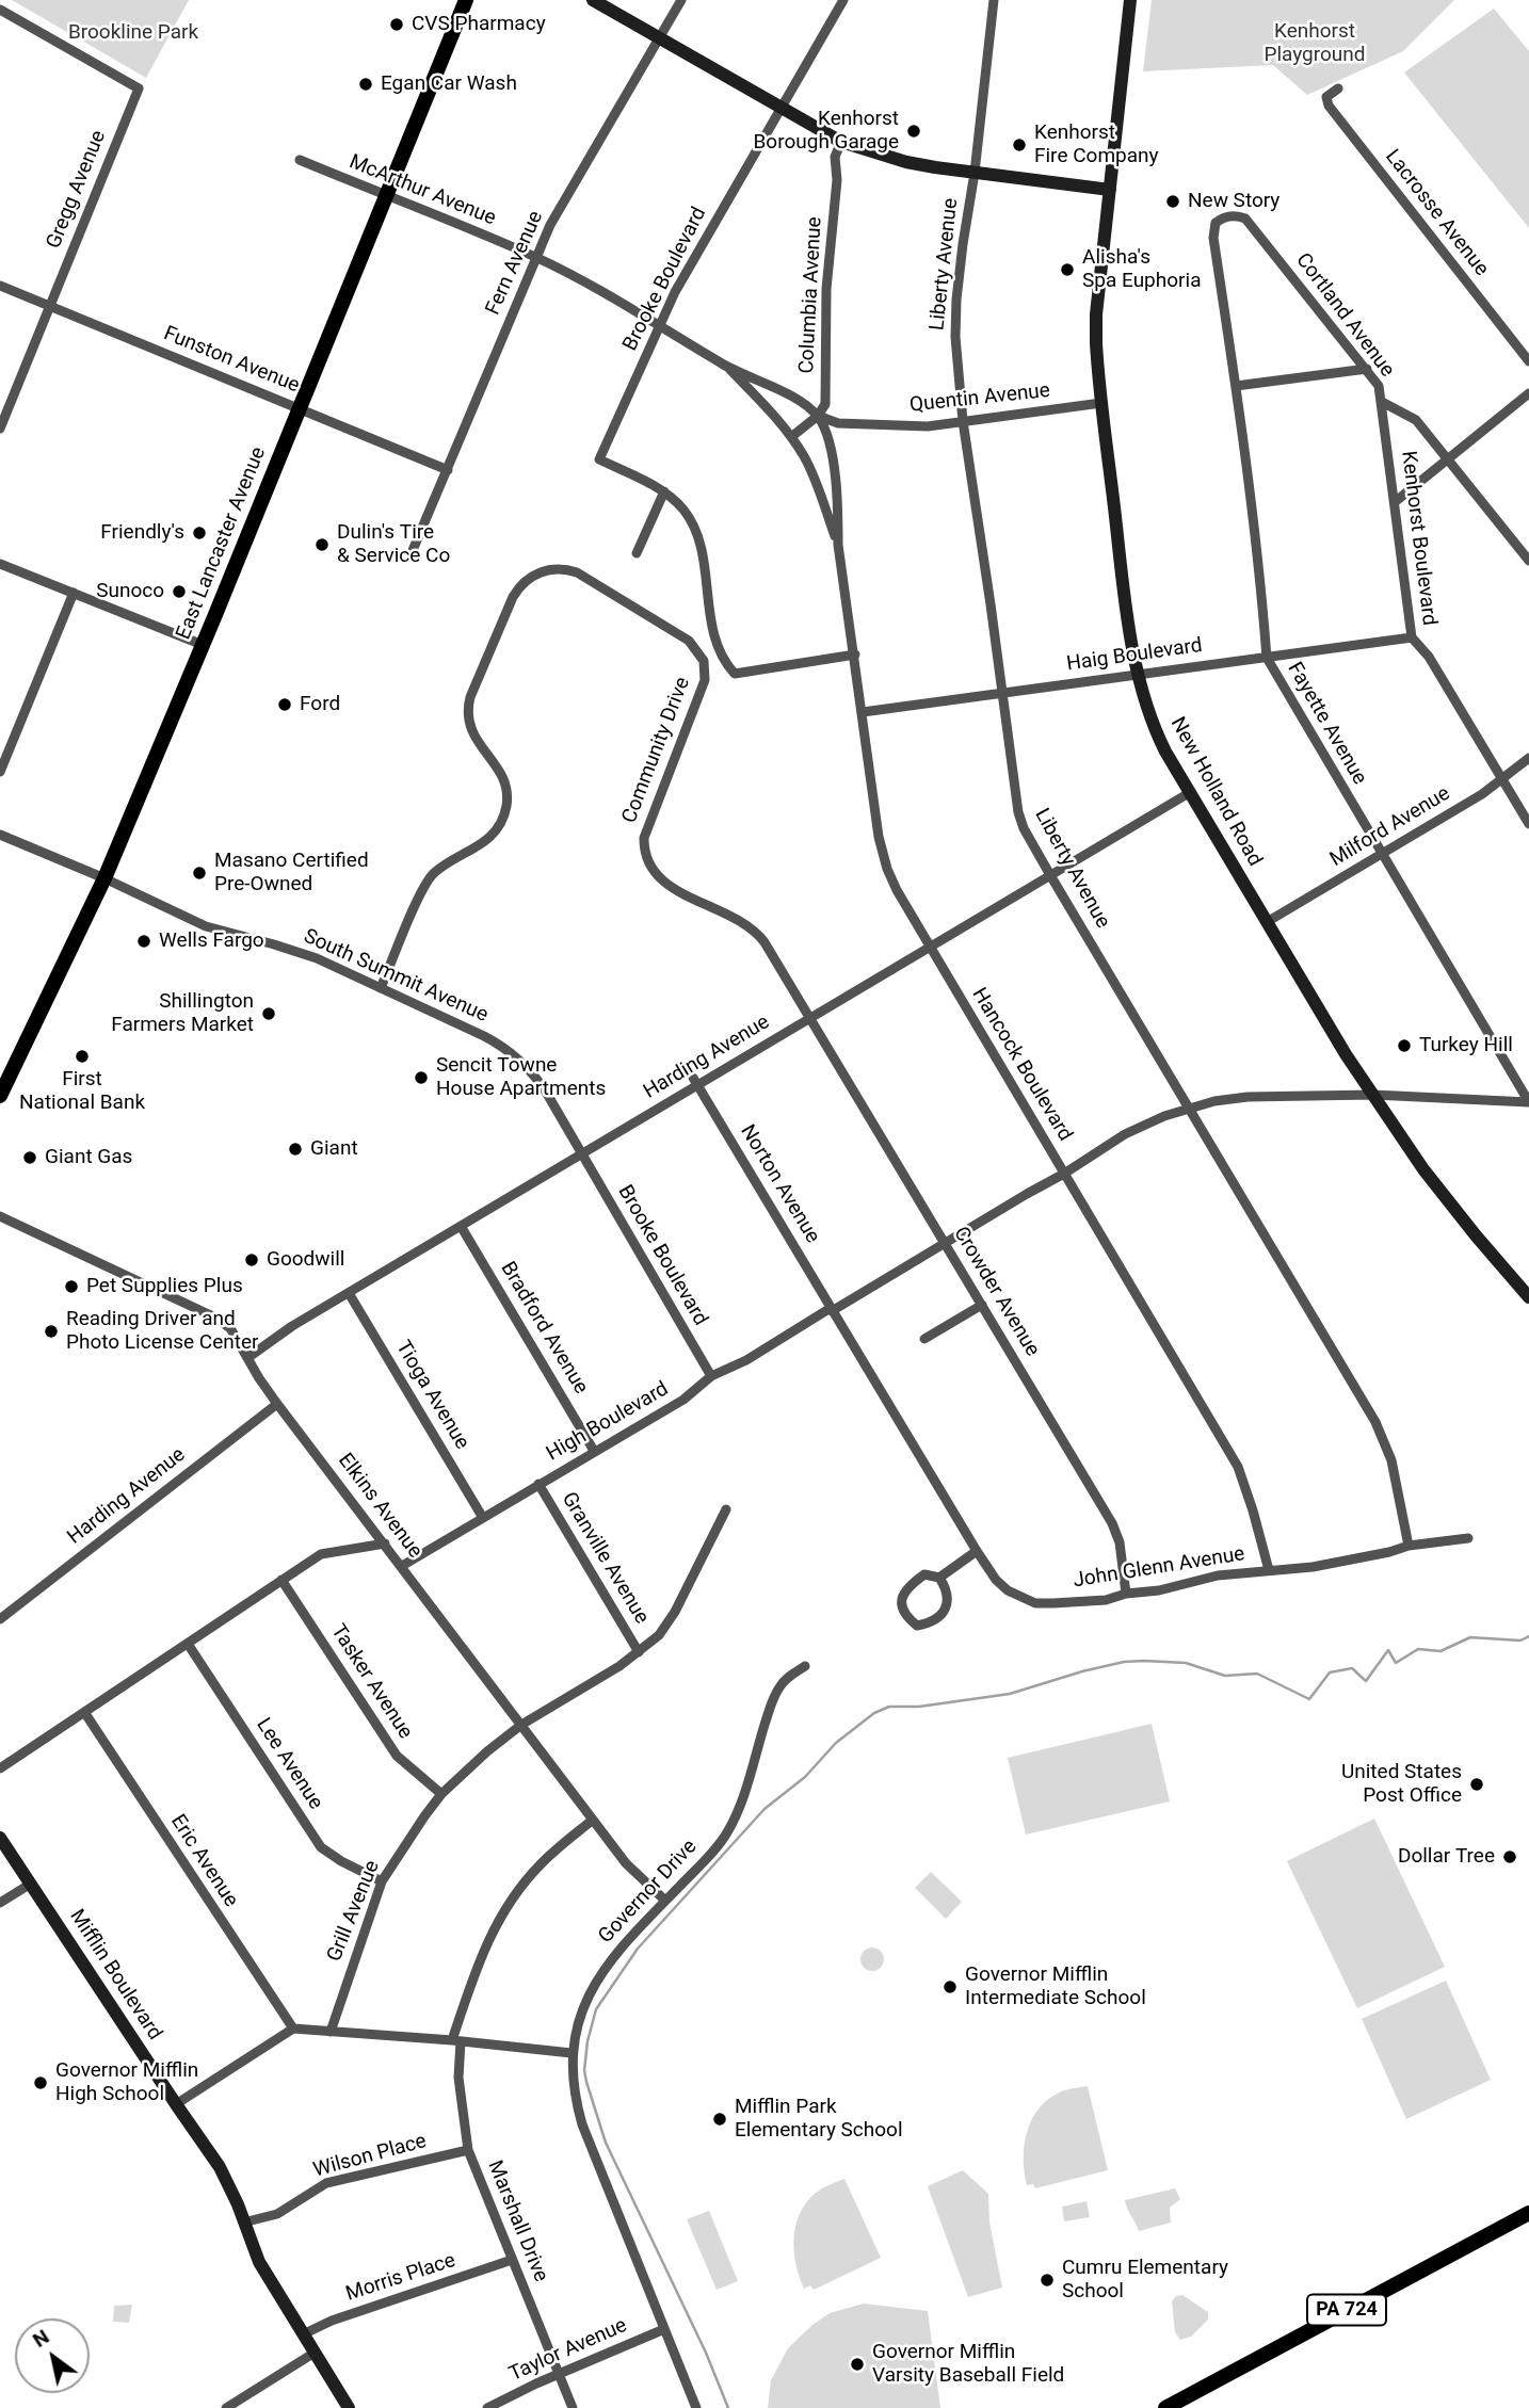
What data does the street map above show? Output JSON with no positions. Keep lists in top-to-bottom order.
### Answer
{
  "streets": {
    "main road": [
      "East Lancaster Avenue",
      "New Holland Road",
      "Mifflin Boulevard",
      "PA 724"
    ],
    "street": [
      "Gregg Avenue",
      "McArthur Avenue",
      "Lacrosse Avenue",
      "Fern Avenue",
      "Liberty Avenue",
      "Brooke Boulevard",
      "Columbia Avenue",
      "Cortland Avenue",
      "Funston Avenue",
      "Quentin Avenue",
      "Kenhorst Boulevard",
      "Haig Boulevard",
      "Fayette Avenue",
      "Community Drive",
      "Milford Avenue",
      "South Summit Avenue",
      "Harding Avenue",
      "Hancock Boulevard",
      "Norton Avenue",
      "Crowder Avenue",
      "Bradford Avenue",
      "Tioga Avenue",
      "High Boulevard",
      "Elkins Avenue",
      "Granville Avenue",
      "John Glenn Avenue",
      "Tasker Avenue",
      "Lee Avenue",
      "Eric Avenue",
      "Governor Drive",
      "Grill Avenue",
      "Wilson Place",
      "Marshall Drive",
      "Morris Place",
      "Taylor Avenue"
    ]
  },
  "crossings": [
    ["Gregg Avenue", "Funston Avenue"],
    ["McArthur Avenue", "Fern Avenue"],
    ["McArthur Avenue", "Brooke Boulevard"],
    ["McArthur Avenue", "Columbia Avenue"],
    ["McArthur Avenue", "Quentin Avenue"],
    ["McArthur Avenue", "East Lancaster Avenue"],
    ["McArthur Avenue", "Hancock Boulevard"],
    ["Fern Avenue", "Funston Avenue"],
    ["Liberty Avenue", "Quentin Avenue"],
    ["Liberty Avenue", "Haig Boulevard"],
    ["Liberty Avenue", "Harding Avenue"],
    ["Liberty Avenue", "High Boulevard"],
    ["Liberty Avenue", "John Glenn Avenue"],
    ["Brooke Boulevard", "South Summit Avenue"],
    ["Brooke Boulevard", "Harding Avenue"],
    ["Brooke Boulevard", "High Boulevard"],
    ["Columbia Avenue", "Quentin Avenue"],
    ["Columbia Avenue", "Hancock Boulevard"],
    ["Cortland Avenue", "Kenhorst Boulevard"],
    ["Cortland Avenue", "Fayette Avenue"],
    ["Funston Avenue", "East Lancaster Avenue"],
    ["Quentin Avenue", "New Holland Road"],
    ["Quentin Avenue", "Hancock Boulevard"],
    ["Kenhorst Boulevard", "Haig Boulevard"],
    ["Kenhorst Boulevard", "Milford Avenue"],
    ["East Lancaster Avenue", "South Summit Avenue"],
    ["Haig Boulevard", "Fayette Avenue"],
    ["Haig Boulevard", "New Holland Road"],
    ["Haig Boulevard", "Hancock Boulevard"],
    ["Fayette Avenue", "Milford Avenue"],
    ["Community Drive", "South Summit Avenue"],
    ["Community Drive", "Harding Avenue"],
    ["Community Drive", "Crowder Avenue"],
    ["New Holland Road", "Milford Avenue"],
    ["New Holland Road", "Harding Avenue"],
    ["New Holland Road", "High Boulevard"],
    ["South Summit Avenue", "Harding Avenue"],
    ["Harding Avenue", "Hancock Boulevard"],
    ["Harding Avenue", "Norton Avenue"],
    ["Harding Avenue", "Crowder Avenue"],
    ["Harding Avenue", "Bradford Avenue"],
    ["Harding Avenue", "Tioga Avenue"],
    ["Harding Avenue", "Elkins Avenue"],
    ["Hancock Boulevard", "High Boulevard"],
    ["Hancock Boulevard", "John Glenn Avenue"],
    ["Norton Avenue", "High Boulevard"],
    ["Norton Avenue", "John Glenn Avenue"],
    ["Crowder Avenue", "High Boulevard"],
    ["Crowder Avenue", "John Glenn Avenue"],
    ["Bradford Avenue", "High Boulevard"],
    ["Tioga Avenue", "High Boulevard"],
    ["High Boulevard", "Elkins Avenue"],
    ["High Boulevard", "Granville Avenue"],
    ["High Boulevard", "John Glenn Avenue"],
    ["Elkins Avenue", "Governor Drive"],
    ["Elkins Avenue", "Grill Avenue"],
    ["Elkins Avenue", "Marshall Drive"],
    ["Granville Avenue", "Grill Avenue"],
    ["Tasker Avenue", "Grill Avenue"],
    ["Lee Avenue", "Grill Avenue"],
    ["Governor Drive", "Taylor Avenue"],
    ["Mifflin Boulevard", "Wilson Place"],
    ["Mifflin Boulevard", "Morris Place"],
    ["Wilson Place", "Marshall Drive"],
    ["Marshall Drive", "Morris Place"],
    ["Marshall Drive", "Taylor Avenue"]
  ],
  "parks": ["Kenhorst Playground", "Brookline Park"],
  "places": [
    "CVS Pharmacy",
    "Egan Car Wash",
    "Kenhorst Borough Garage",
    "Kenhorst Fire Company",
    "New Story",
    "Alisha's Spa Euphoria",
    "Friendly's",
    "Dulin's Tire & Service Co",
    "Sunoco",
    "Ford",
    "Masano Certified Pre-Owned",
    "Wells Fargo",
    "Shillington Farmers Market",
    "Turkey Hill",
    "First National Bank",
    "Sencit Towne House Apartments",
    "Giant",
    "Giant Gas",
    "Goodwill",
    "Pet Supplies Plus",
    "Reading Driver and Photo License Center",
    "United States Post Office",
    "Dollar Tree",
    "Governor Mifflin Intermediate School",
    "Governor Mifflin High School",
    "Mifflin Park Elementary School",
    "Cumru Elementary School",
    "Governor Mifflin Varsity Baseball Field"
  ],
  "north": "top left"
}
